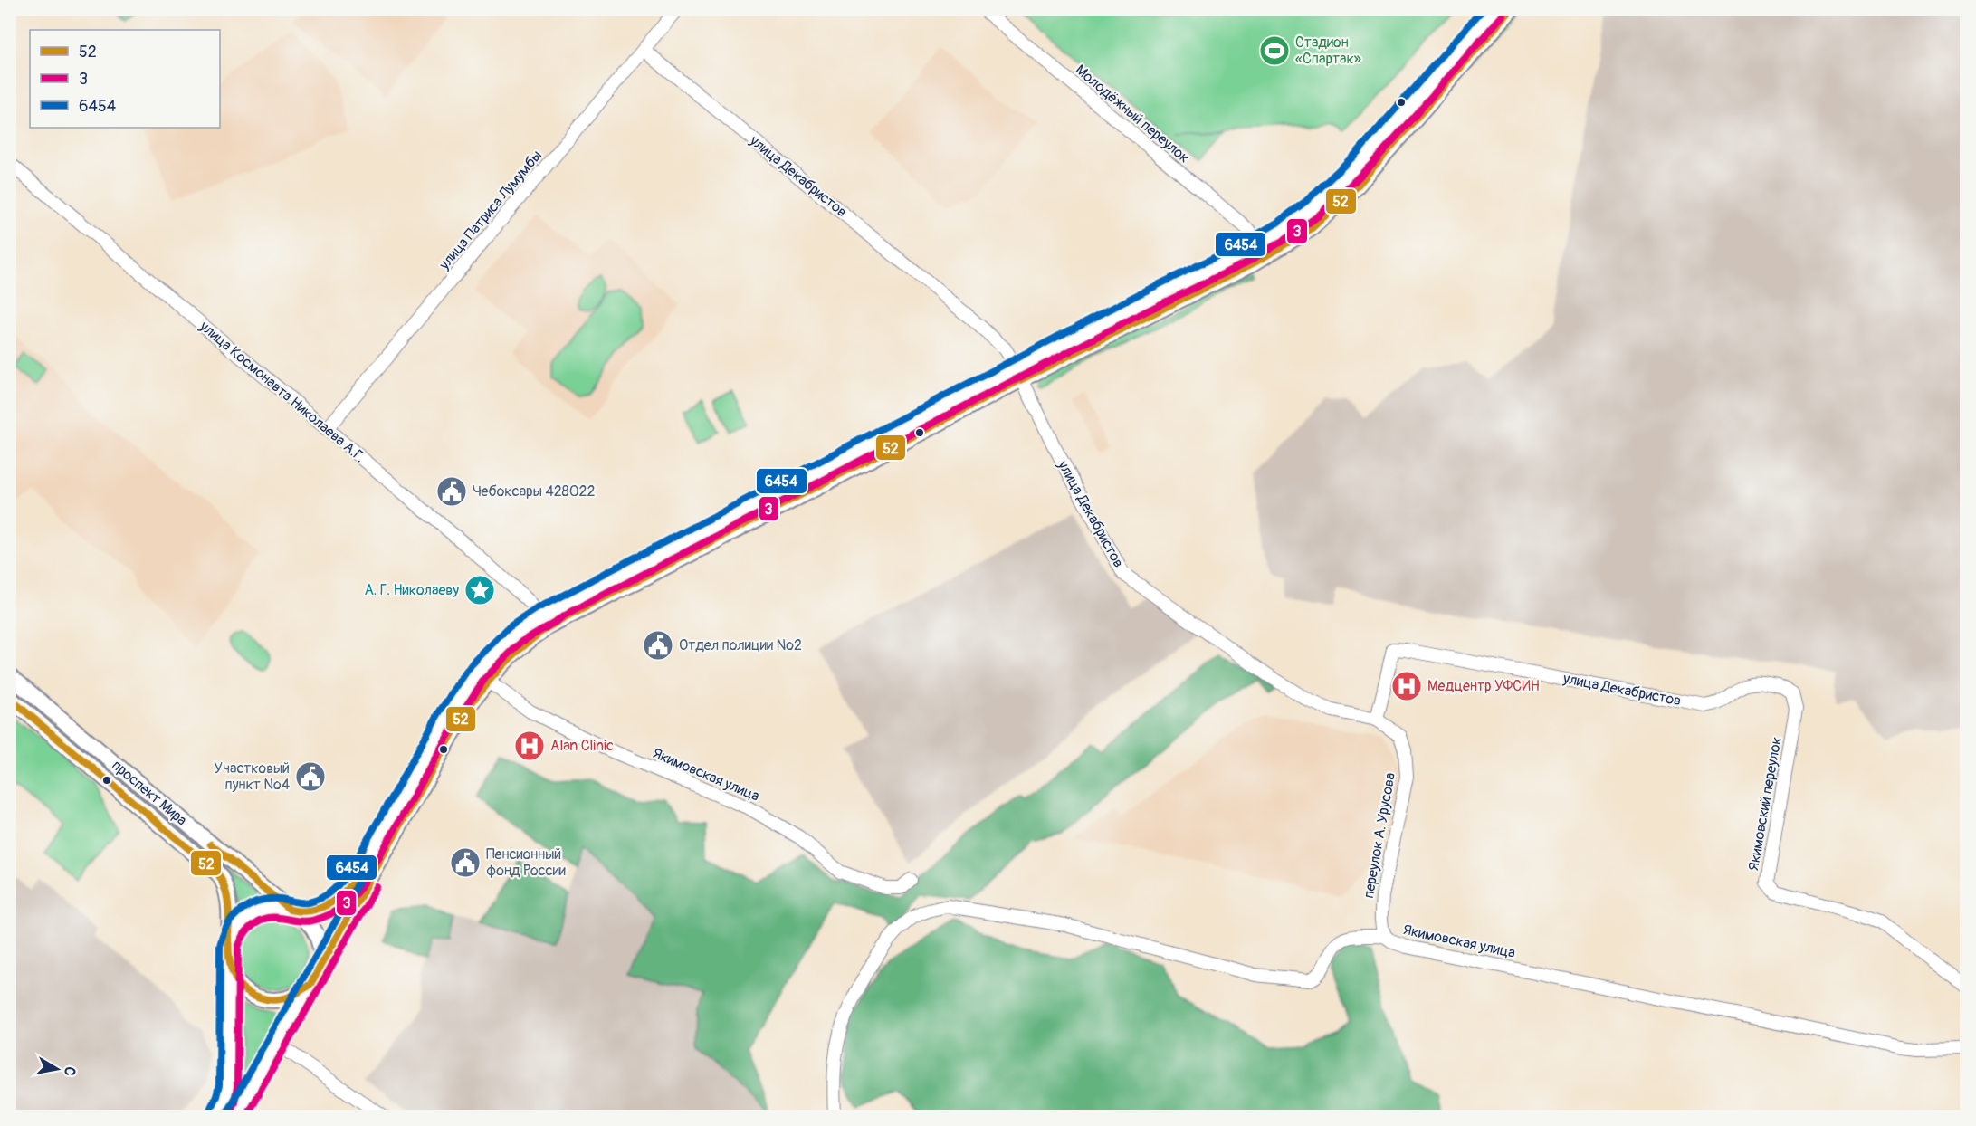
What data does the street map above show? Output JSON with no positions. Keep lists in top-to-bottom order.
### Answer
{
  "streets": {
    "main road": ["проспект Мира"],
    "street": [
      "Молодёжный переулок",
      "улица Декабристов",
      "улица Патриса Лумумбы",
      "улица Космонавта Николаева А.Г.",
      "Якимовская улица",
      "Якимовский переулок",
      "переулок А. Урусова"
    ]
  },
  "crossings": [
    ["улица Декабристов", "улица Патриса Лумумбы"],
    ["улица Декабристов", "Якимовский переулок"],
    ["улица Декабристов", "переулок А. Урусова"],
    ["улица Патриса Лумумбы", "улица Космонавта Николаева А.Г."],
    ["Якимовская улица", "переулок А. Урусова"]
  ],
  "places": {
    "sports": ["Стадион «Спартак»"],
    "public building": [
      "Чебоксары 428022",
      "Отдел полиции №2",
      "Участковый пункт №4",
      "Пенсионный фонд России"
    ],
    "place": ["А. Г. Николаеву"],
    "hospital": ["Медцентр УФСИН", "Alan Clinic"]
  },
  "lines": ["transit line 52", "transit line 6454", "transit line 3"],
  "legend": ["52", "3", "6454"],
  "north": "right"
}
